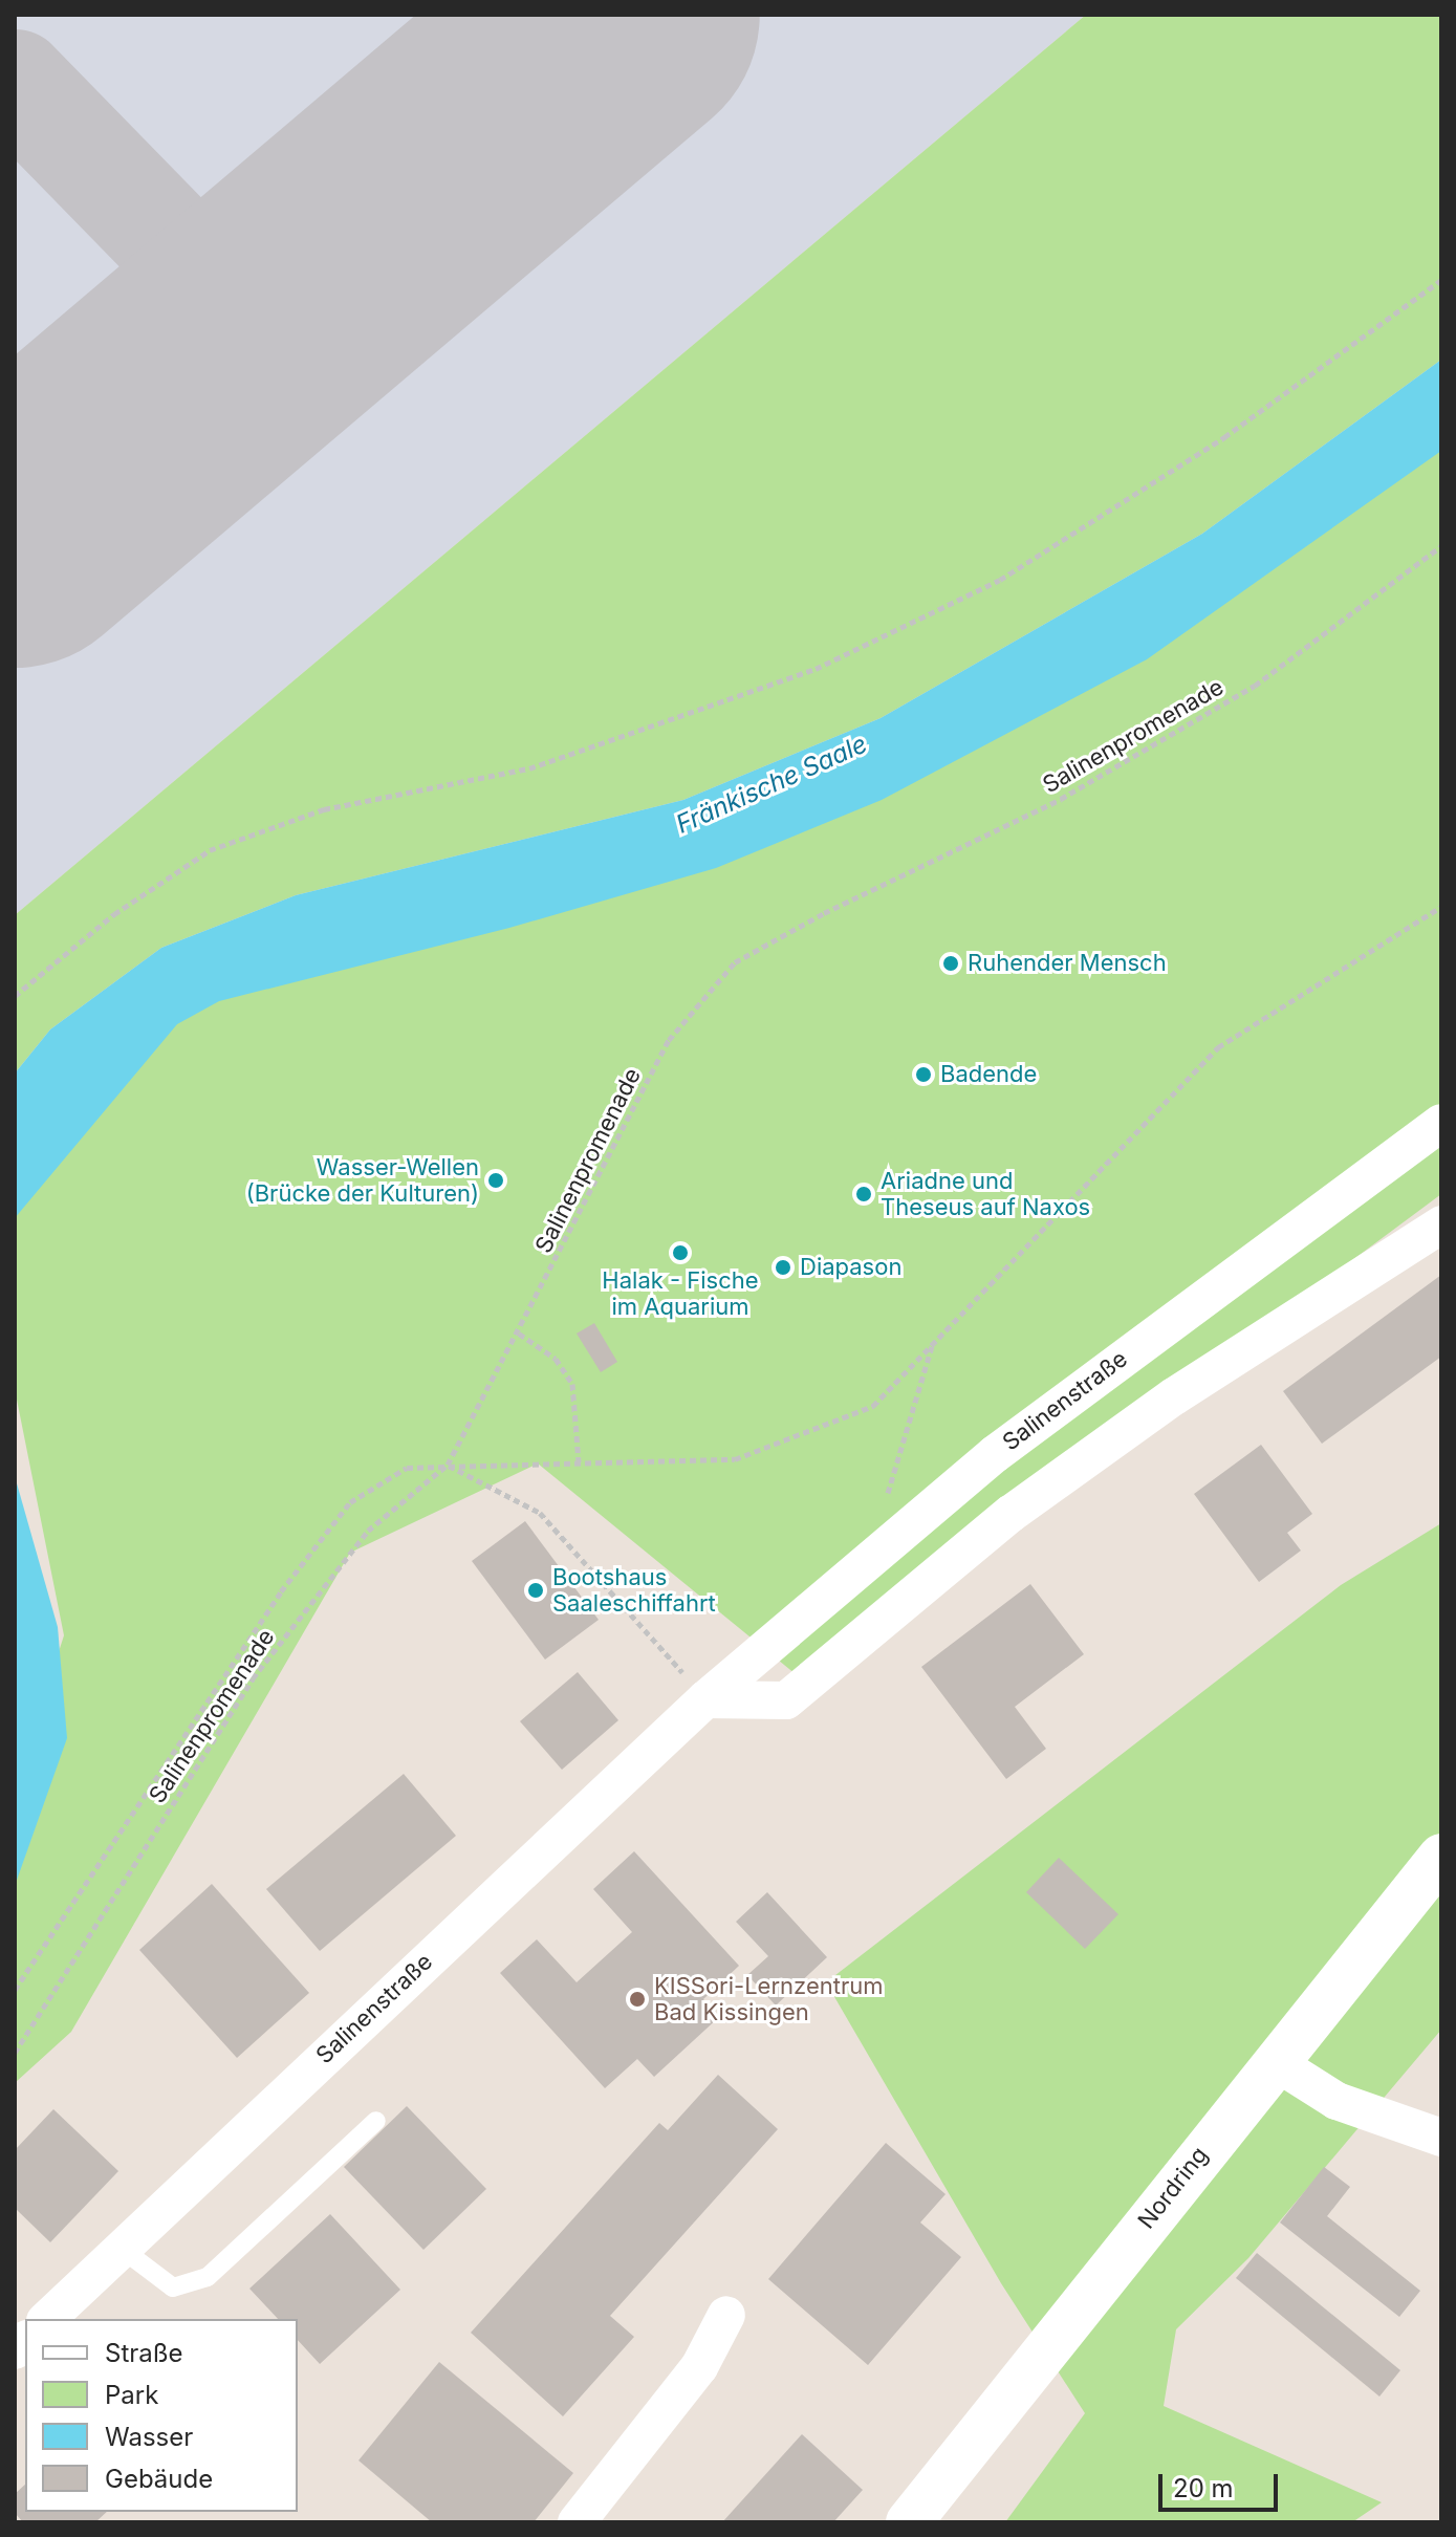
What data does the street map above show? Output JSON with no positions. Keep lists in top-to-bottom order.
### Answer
{
  "streets": {
    "main road": ["Nordring"],
    "street": ["Salinenstraße"],
    "path": ["Salinenpromenade"]
  },
  "water": ["Fränkische Saale"],
  "places": [
    "Ruhender Mensch",
    "Badende",
    "Wasser-Wellen (Brücke der Kulturen)",
    "Ariadne und Theseus auf Naxos",
    "Halak - Fische im Aquarium",
    "Diapason",
    "Bootshaus Saaleschiffahrt",
    "KISSori-Lernzentrum Bad Kissingen"
  ],
  "legend": [
    "Straße",
    "Park",
    "Wasser",
    "Gebäude"
  ],
  "scale_bar": "20 m"
}
